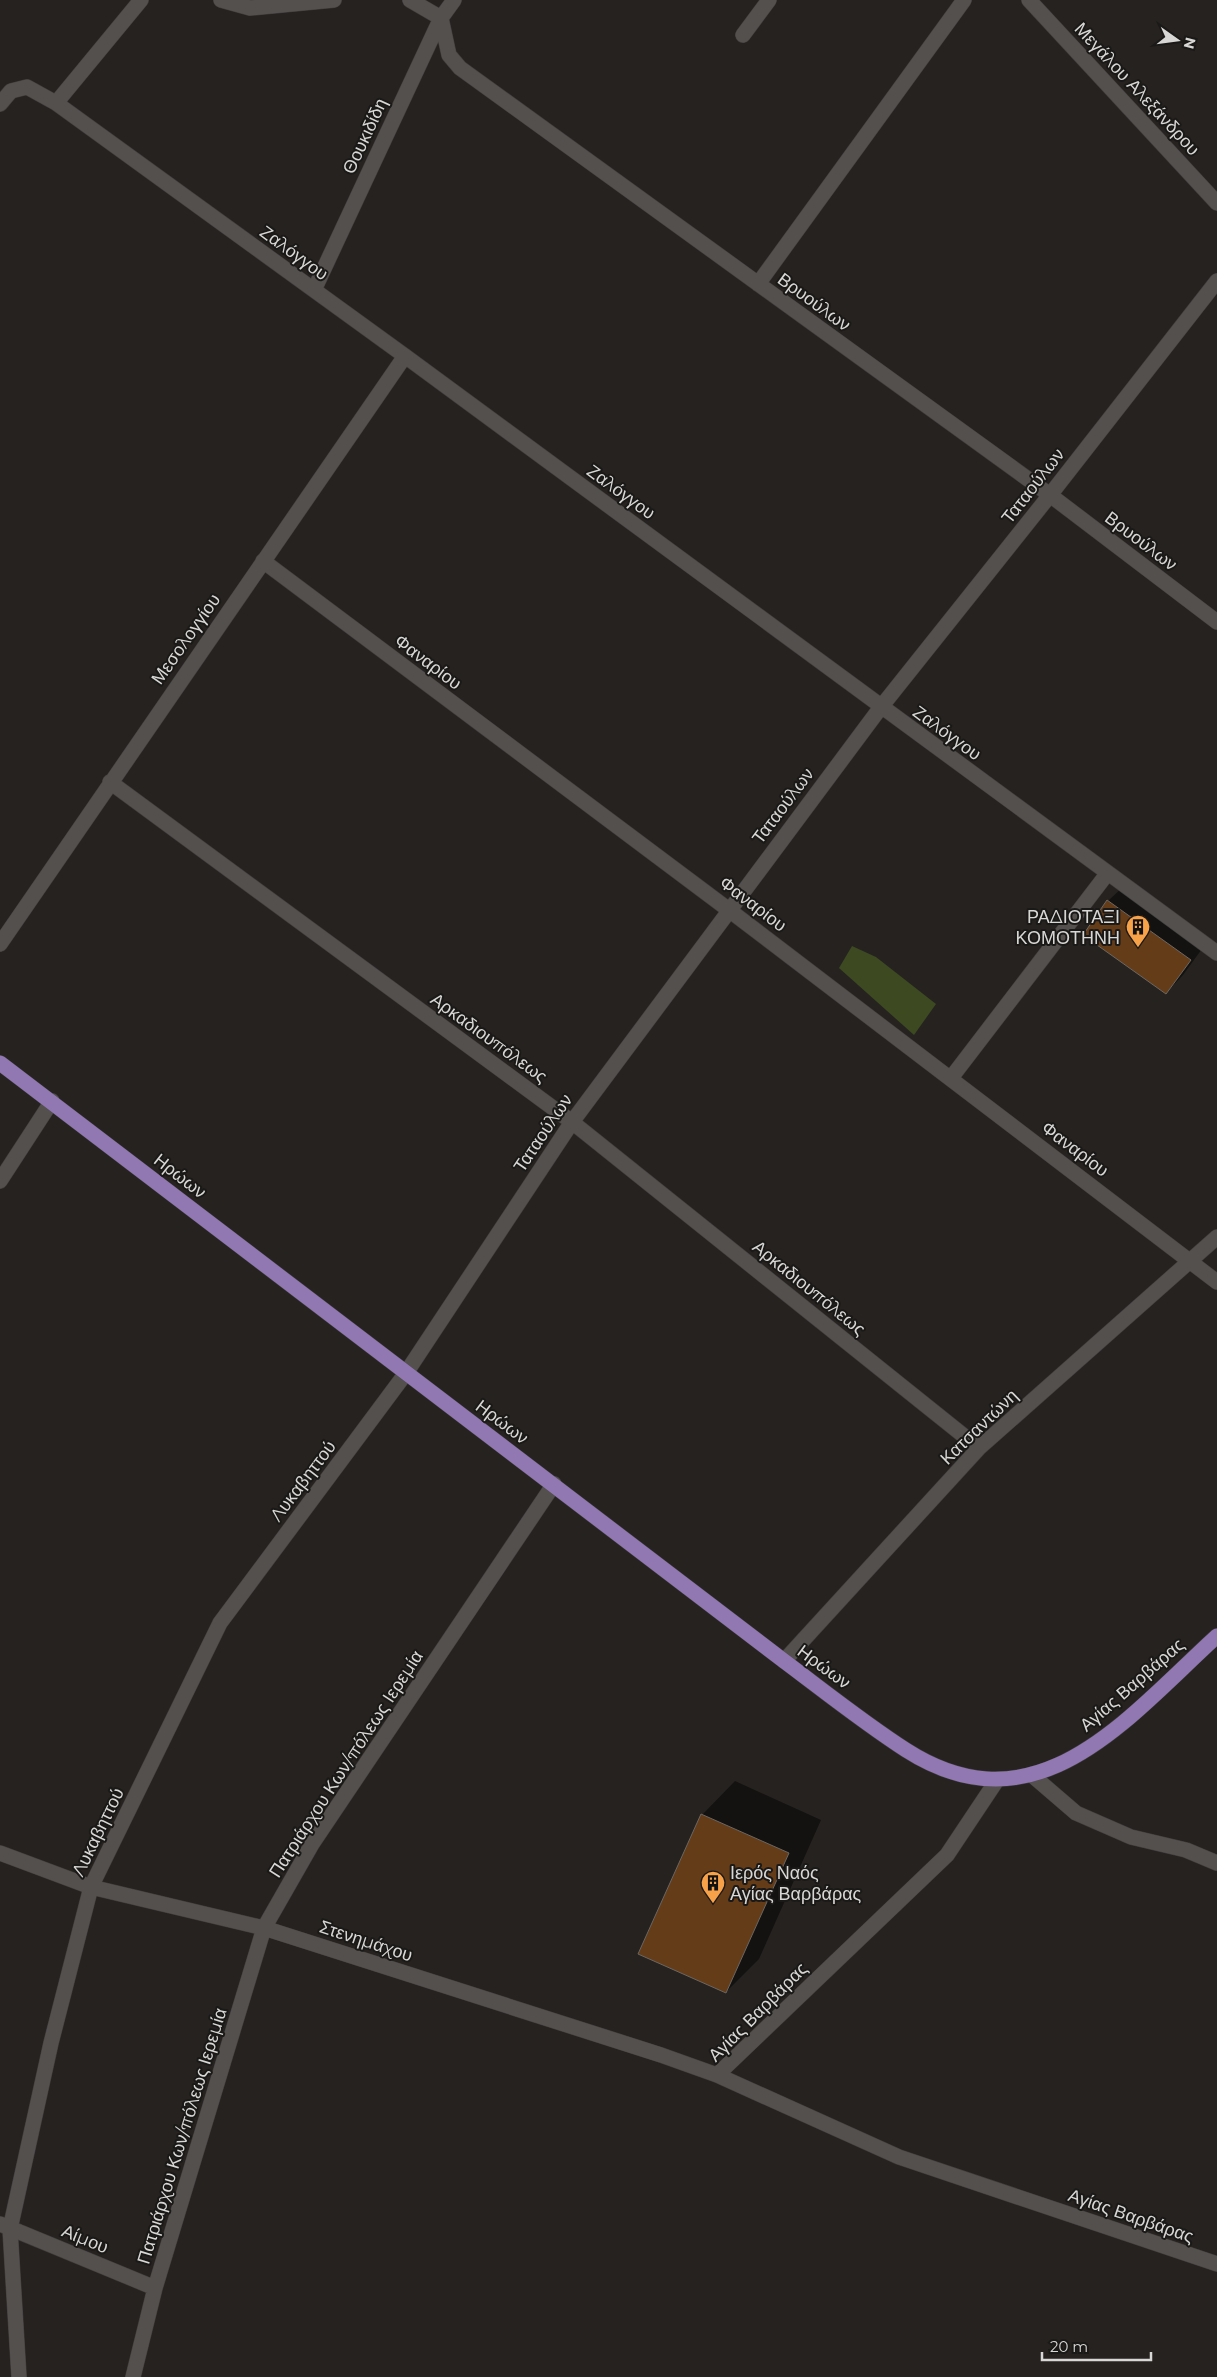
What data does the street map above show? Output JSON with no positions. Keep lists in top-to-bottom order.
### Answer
{
  "streets": {
    "main road": ["Ηρώων", "Αγίας Βαρβάρας"],
    "street": [
      "Μεγάλου Αλεξάνδρου",
      "Θουκιδίδη",
      "Ζαλόγγου",
      "Βρυούλων",
      "Ταταούλων",
      "Μεσολογγίου",
      "Φαναρίου",
      "Αρκαδιουπόλεως",
      "Κατσαντώνη",
      "Λυκαβηττού",
      "Πατριάρχου Κων/πόλεως Ιερεμία",
      "Στενημάχου",
      "Αίμου"
    ]
  },
  "crossings": [
    ["Θουκιδίδη", "Ζαλόγγου"],
    ["Θουκιδίδη", "Βρυούλων"],
    ["Ζαλόγγου", "Ταταούλων"],
    ["Ζαλόγγου", "Μεσολογγίου"],
    ["Βρυούλων", "Ταταούλων"],
    ["Ταταούλων", "Φαναρίου"],
    ["Ταταούλων", "Αρκαδιουπόλεως"],
    ["Ταταούλων", "Ηρώων"],
    ["Ταταούλων", "Λυκαβηττού"],
    ["Μεσολογγίου", "Φαναρίου"],
    ["Μεσολογγίου", "Αρκαδιουπόλεως"],
    ["Φαναρίου", "Κατσαντώνη"],
    ["Αρκαδιουπόλεως", "Κατσαντώνη"],
    ["Ηρώων", "Κατσαντώνη"],
    ["Ηρώων", "Λυκαβηττού"],
    ["Ηρώων", "Αγίας Βαρβάρας"],
    ["Ηρώων", "Πατριάρχου Κων/πόλεως Ιερεμία"],
    ["Λυκαβηττού", "Στενημάχου"],
    ["Λυκαβηττού", "Αίμου"],
    ["Αγίας Βαρβάρας", "Στενημάχου"],
    ["Πατριάρχου Κων/πόλεως Ιερεμία", "Στενημάχου"],
    ["Πατριάρχου Κων/πόλεως Ιερεμία", "Αίμου"]
  ],
  "places": {
    "building": ["ΡΑΔΙΟΤΑΞΙ ΚΟΜΟΤΗΝΗ", "Ιερός Ναός Αγίας Βαρβάρας"]
  },
  "scale_bar": "20 m",
  "north": "right"
}
